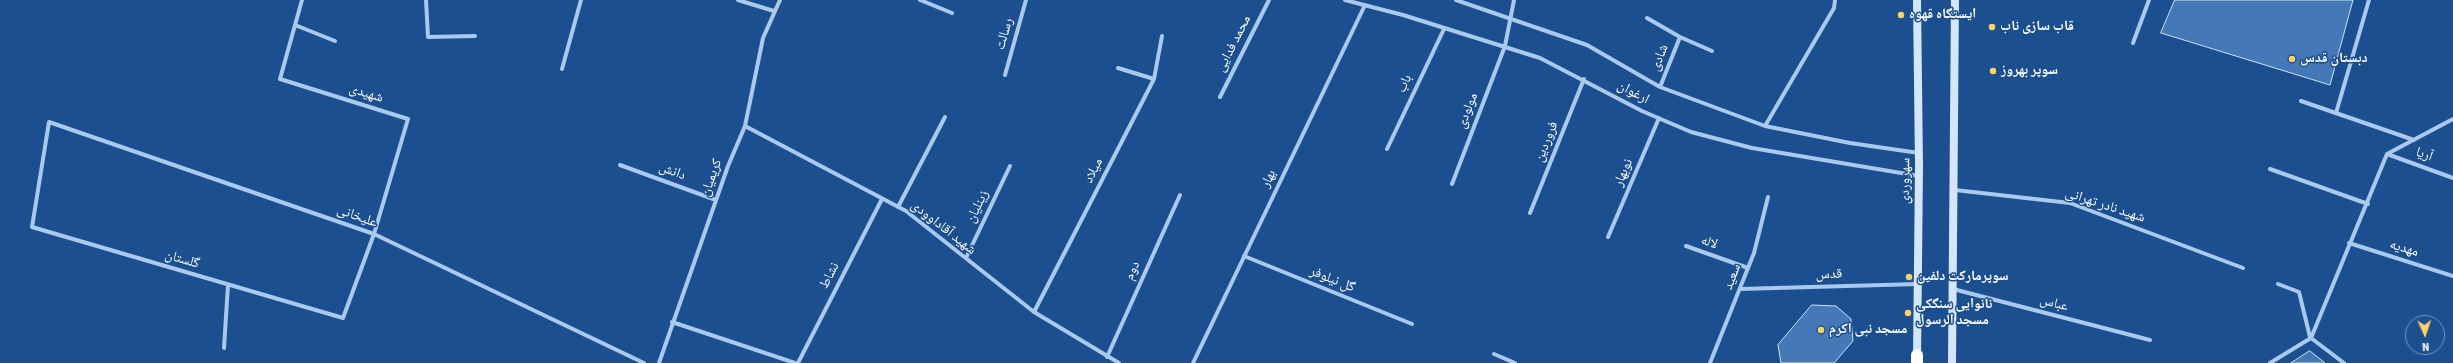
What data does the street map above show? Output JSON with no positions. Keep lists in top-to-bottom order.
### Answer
{
  "streets": {
    "main road": ["سهروردی"],
    "street": [
      "رسالت",
      "محمد فدایی",
      "شادی",
      "باب",
      "ارغوان",
      "شهیدی",
      "مولودی",
      "فروردین",
      "آریا",
      "میلاد",
      "دانش",
      "نوبهار",
      "کریمیان",
      "بهار",
      "شهید نادر تهرانی",
      "زینلیان",
      "علیخانی",
      "شهید آقاداوودی",
      "لاله",
      "مهدیه",
      "گلستان",
      "دوم",
      "قدس",
      "نشاط",
      "سعید",
      "گل نیلوفر",
      "عباس"
    ]
  },
  "crossings": [
    ["شادی", "ارغوان"],
    ["باب", "ارغوان"],
    ["ارغوان", "مولودی"],
    ["ارغوان", "فروردین"],
    ["ارغوان", "نوبهار"],
    ["ارغوان", "بهار"],
    ["ارغوان", "سهروردی"],
    ["شهیدی", "علیخانی"],
    ["شهیدی", "گلستان"],
    ["میلاد", "شهید آقاداوودی"],
    ["دانش", "کریمیان"],
    ["کریمیان", "شهید آقاداوودی"],
    ["بهار", "گل نیلوفر"],
    ["سهروردی", "قدس"],
    ["زینلیان", "شهید آقاداوودی"],
    ["علیخانی", "گلستان"],
    ["شهید آقاداوودی", "دوم"],
    ["شهید آقاداوودی", "نشاط"],
    ["لاله", "سعید"],
    ["قدس", "سعید"]
  ],
  "places": [
    "ایستگاه قهوه",
    "قاب سازی ناب",
    "دبستان قدس",
    "سوپر بهروز",
    "سوپرمارکت دلفین",
    "نانوایی سنگکی مسجد الرسول",
    "مسجد نبی اکرم"
  ],
  "north": "bottom"
}
